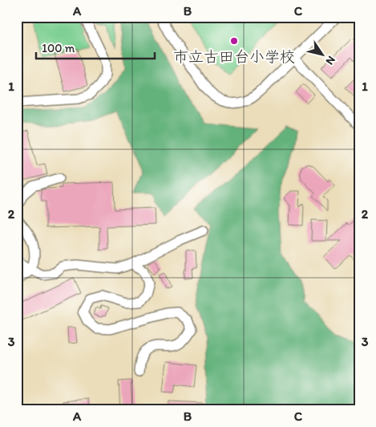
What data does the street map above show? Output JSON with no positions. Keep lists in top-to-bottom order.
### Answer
{
  "places": ["市立古田台小学校"],
  "scale_bar": "100 m",
  "north": "bottom right",
  "grid": {
    "columns": ["A", "B", "C"],
    "rows": ["1", "2", "3"]
  }
}
